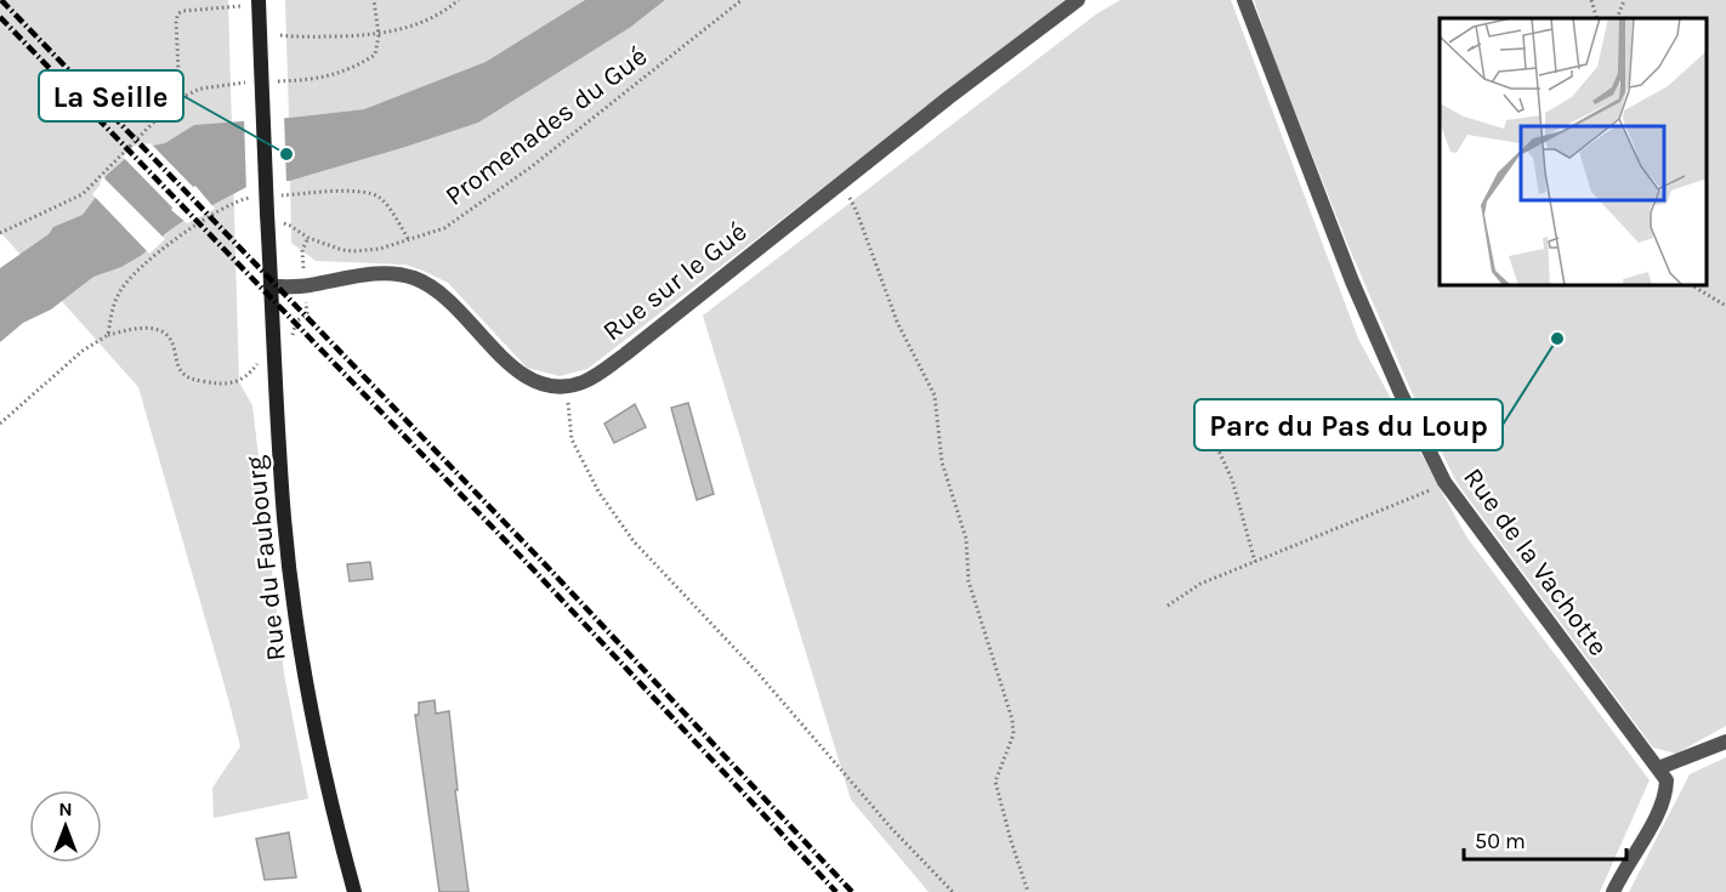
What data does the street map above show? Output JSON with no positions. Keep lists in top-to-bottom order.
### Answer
{
  "streets": {
    "main road": ["Rue du Faubourg"],
    "street": ["Rue sur le Gué", "Rue de la Vachotte"],
    "path": ["Promenades du Gué"]
  },
  "crossings": [
    ["Promenades du Gué", "Rue du Faubourg"]
  ],
  "places": ["La Seille", "Parc du Pas du Loup"],
  "scale_bar": "50 m",
  "north": "top"
}
